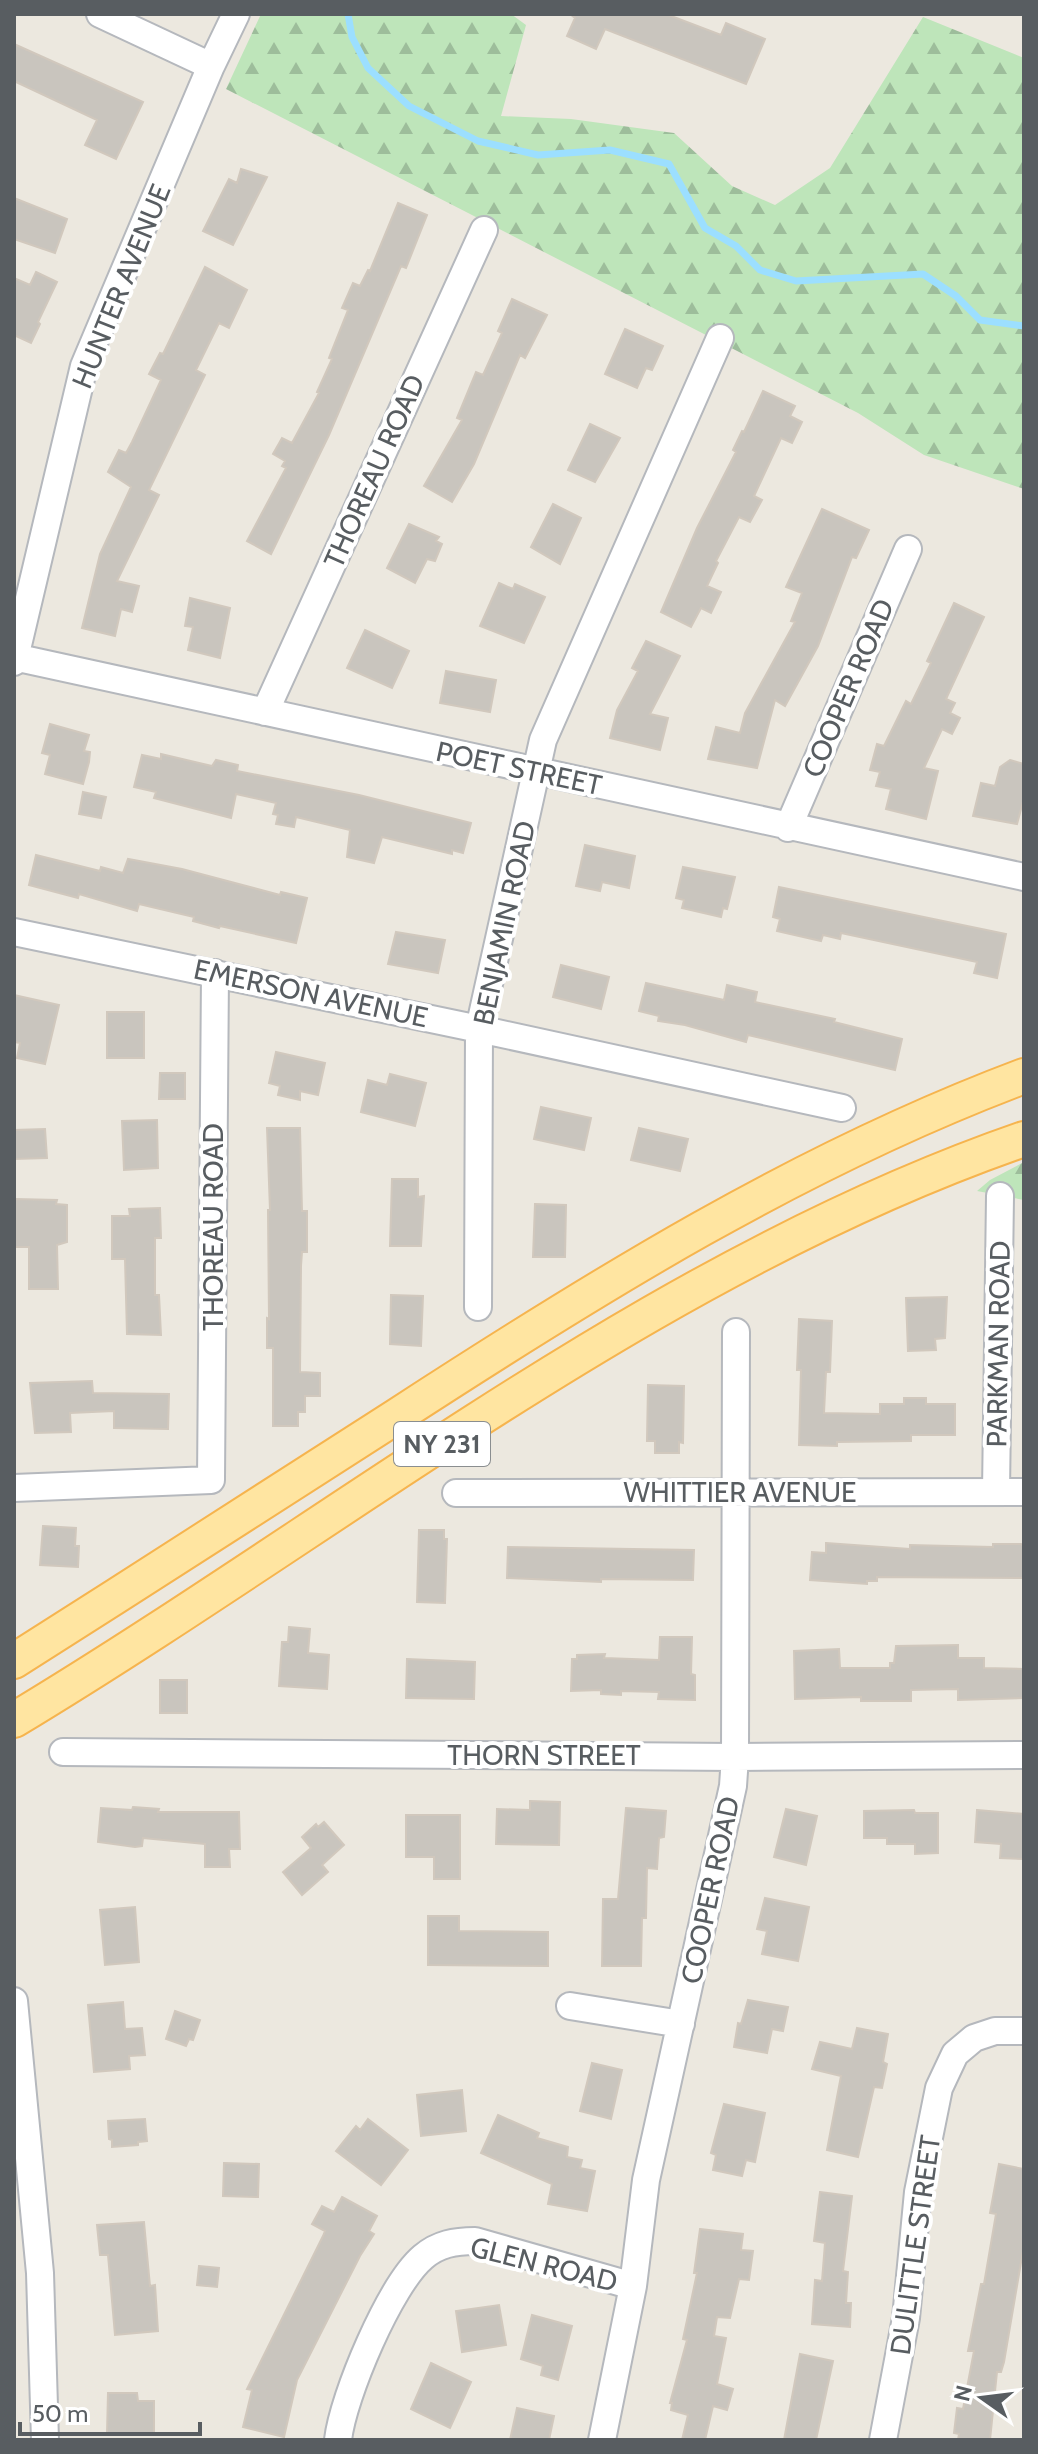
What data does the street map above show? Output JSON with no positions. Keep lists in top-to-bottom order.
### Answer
{
  "streets": {
    "main road": ["NY 231"],
    "street": [
      "HUNTER AVENUE",
      "THOREAU ROAD",
      "COOPER ROAD",
      "POET STREET",
      "BENJAMIN ROAD",
      "EMERSON AVENUE",
      "PARKMAN ROAD",
      "WHITTIER AVENUE",
      "THORN STREET",
      "DULITTLE STREET",
      "GLEN ROAD"
    ]
  },
  "crossings": [
    ["HUNTER AVENUE", "POET STREET"],
    ["THOREAU ROAD", "POET STREET"],
    ["THOREAU ROAD", "EMERSON AVENUE"],
    ["COOPER ROAD", "POET STREET"],
    ["COOPER ROAD", "WHITTIER AVENUE"],
    ["COOPER ROAD", "THORN STREET"],
    ["COOPER ROAD", "GLEN ROAD"],
    ["POET STREET", "BENJAMIN ROAD"],
    ["BENJAMIN ROAD", "EMERSON AVENUE"],
    ["PARKMAN ROAD", "WHITTIER AVENUE"]
  ],
  "scale_bar": "50 m",
  "north": "left"
}
